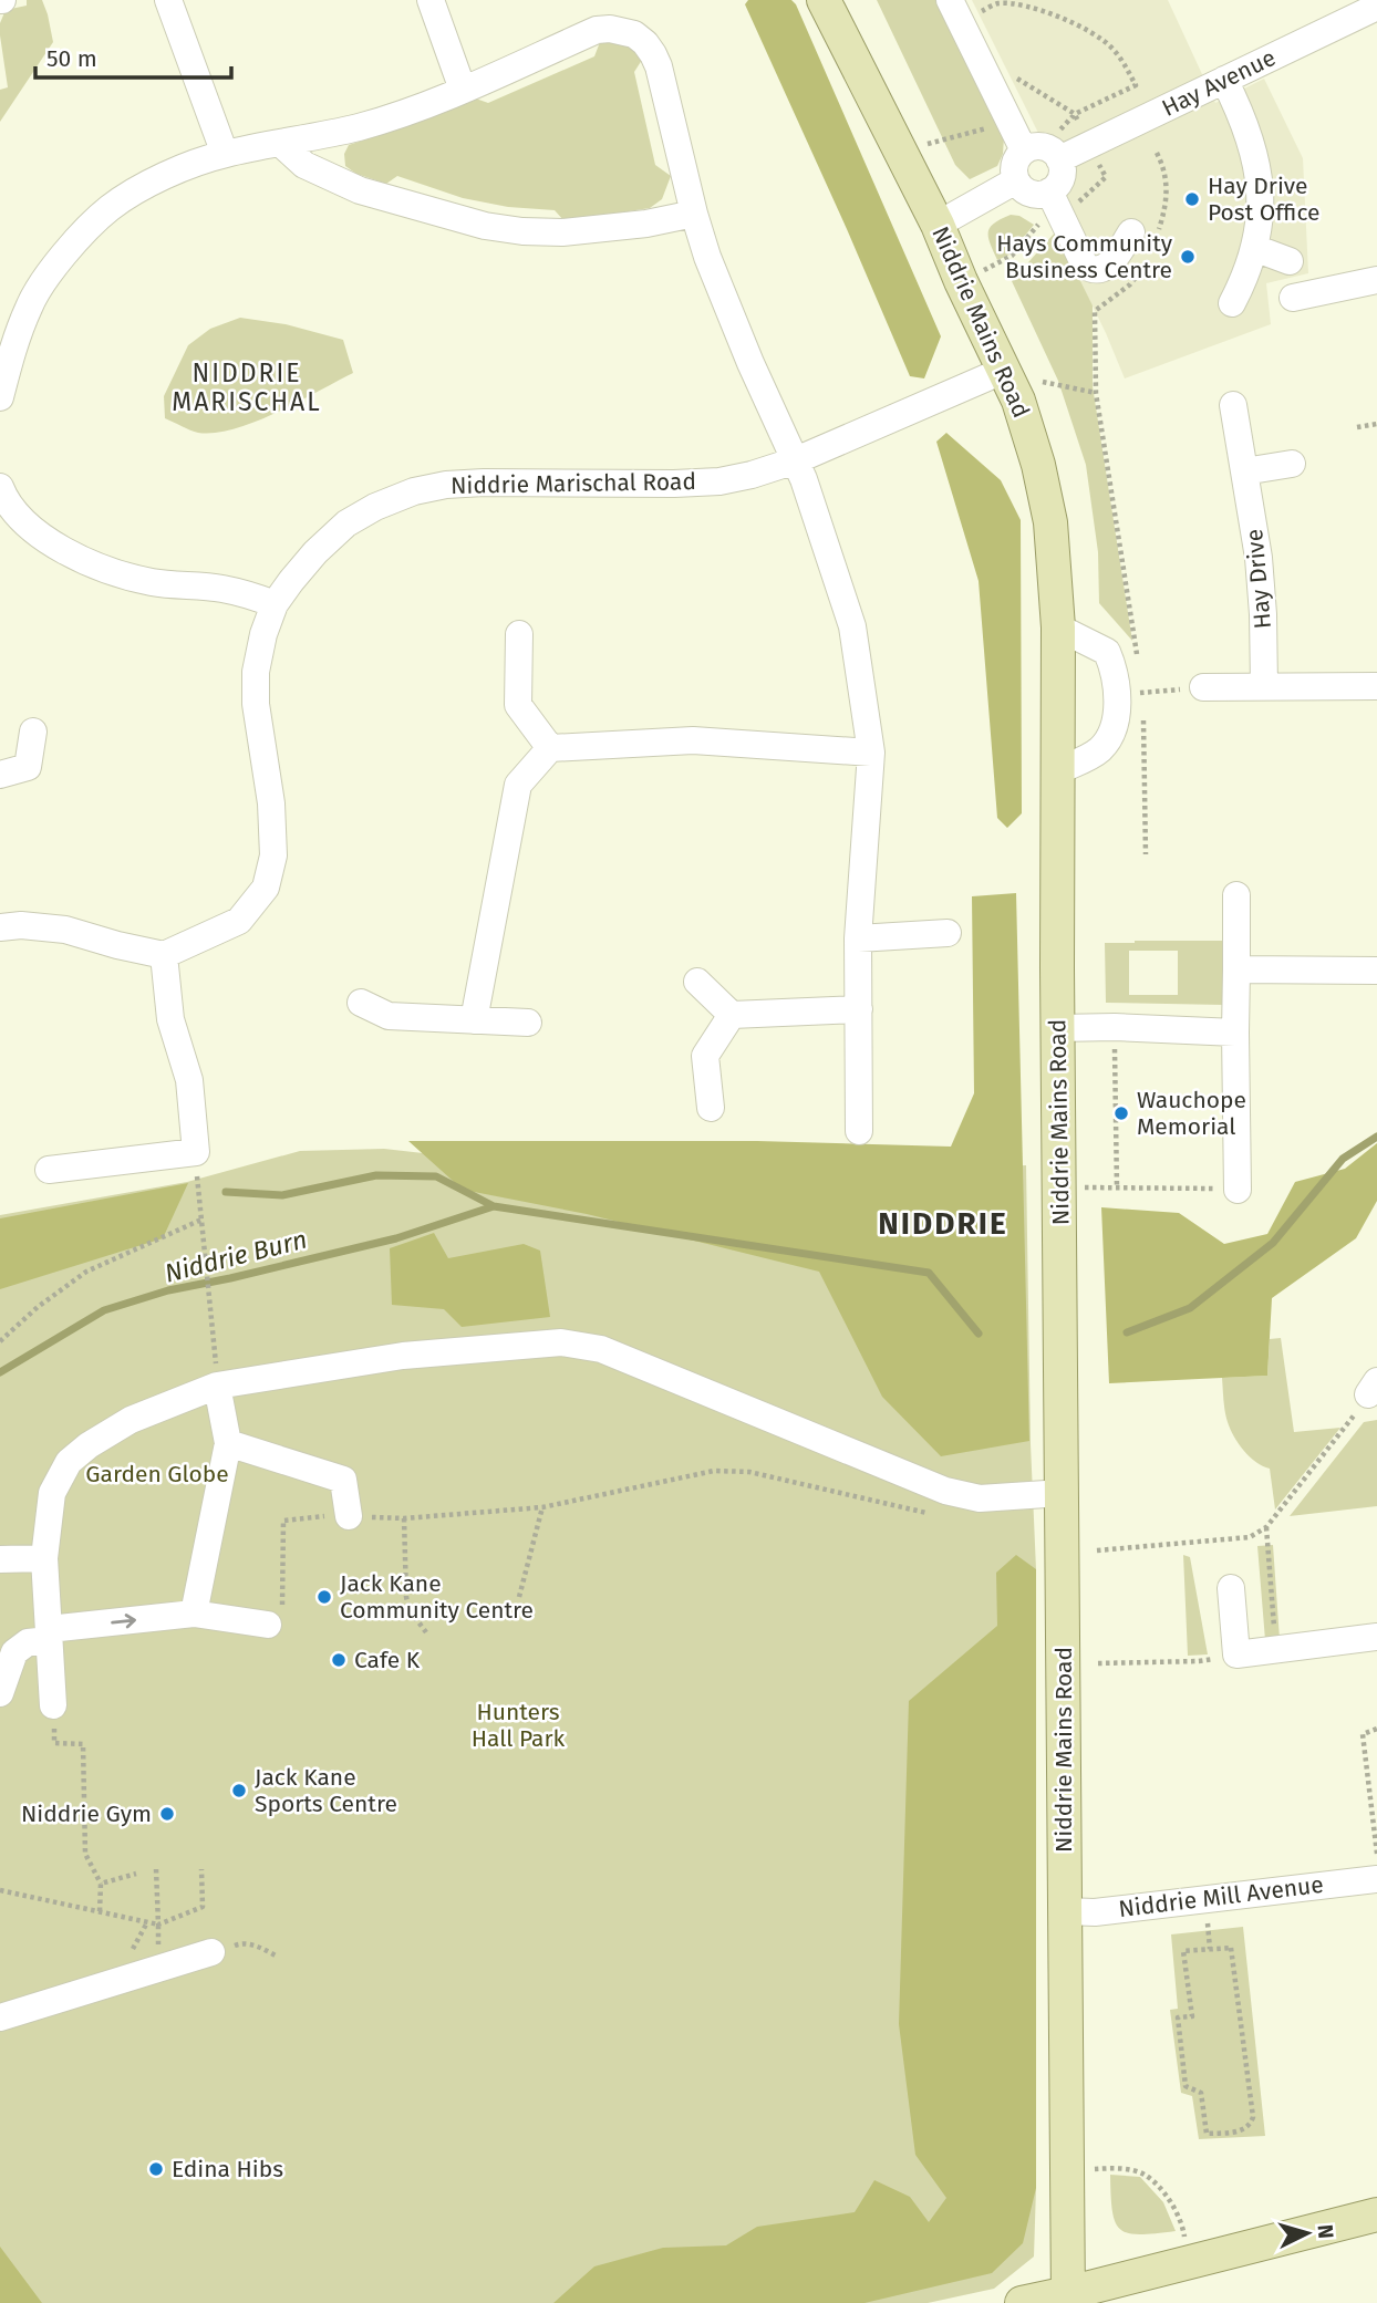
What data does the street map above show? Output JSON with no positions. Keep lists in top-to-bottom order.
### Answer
{
  "streets": {
    "main road": ["Niddrie Mains Road"],
    "street": [
      "Hay Avenue",
      "Niddrie Marischal Road",
      "Hay Drive",
      "Niddrie Mill Avenue"
    ]
  },
  "crossings": [
    ["Niddrie Mains Road", "Niddrie Marischal Road"],
    ["Niddrie Mains Road", "Niddrie Mill Avenue"]
  ],
  "districts": ["NIDDRIE MARISCHAL", "NIDDRIE"],
  "water": ["Niddrie Burn"],
  "parks": ["Garden Globe", "Hunters Hall Park"],
  "places": [
    "Hay Drive Post Office",
    "Hays Community Business Centre",
    "Wauchope Memorial",
    "Jack Kane Community Centre",
    "Cafe K",
    "Jack Kane Sports Centre",
    "Niddrie Gym",
    "Edina Hibs"
  ],
  "scale_bar": "50 m",
  "north": "right"
}
